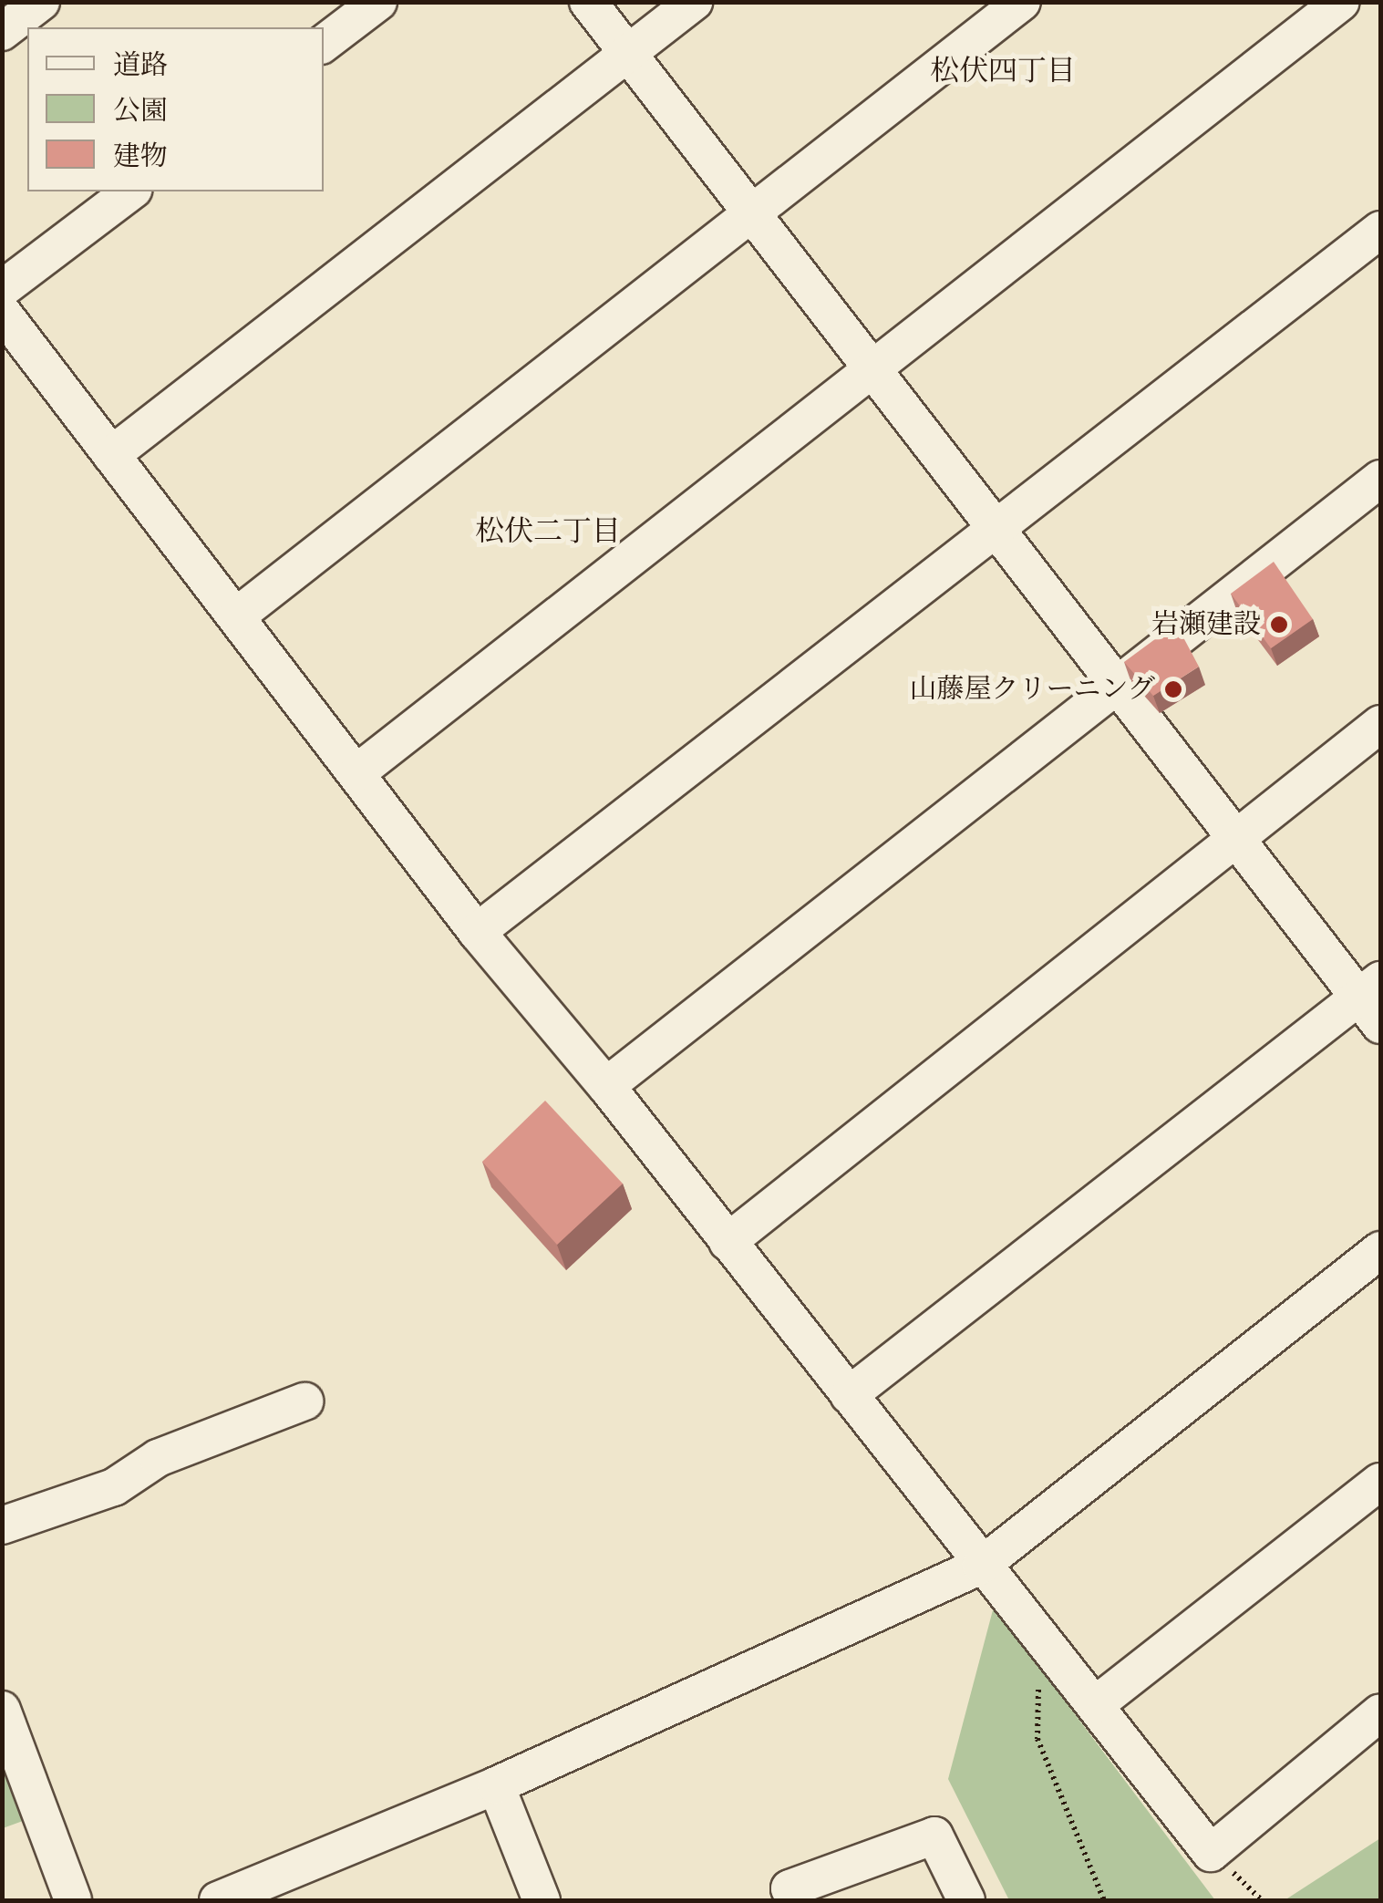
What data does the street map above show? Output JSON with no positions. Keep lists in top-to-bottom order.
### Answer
{
  "districts": ["松伏四丁目", "松伏二丁目"],
  "places": ["岩瀬建設", "山藤屋クリーニング"],
  "legend": ["道路", "公園", "建物"]
}
